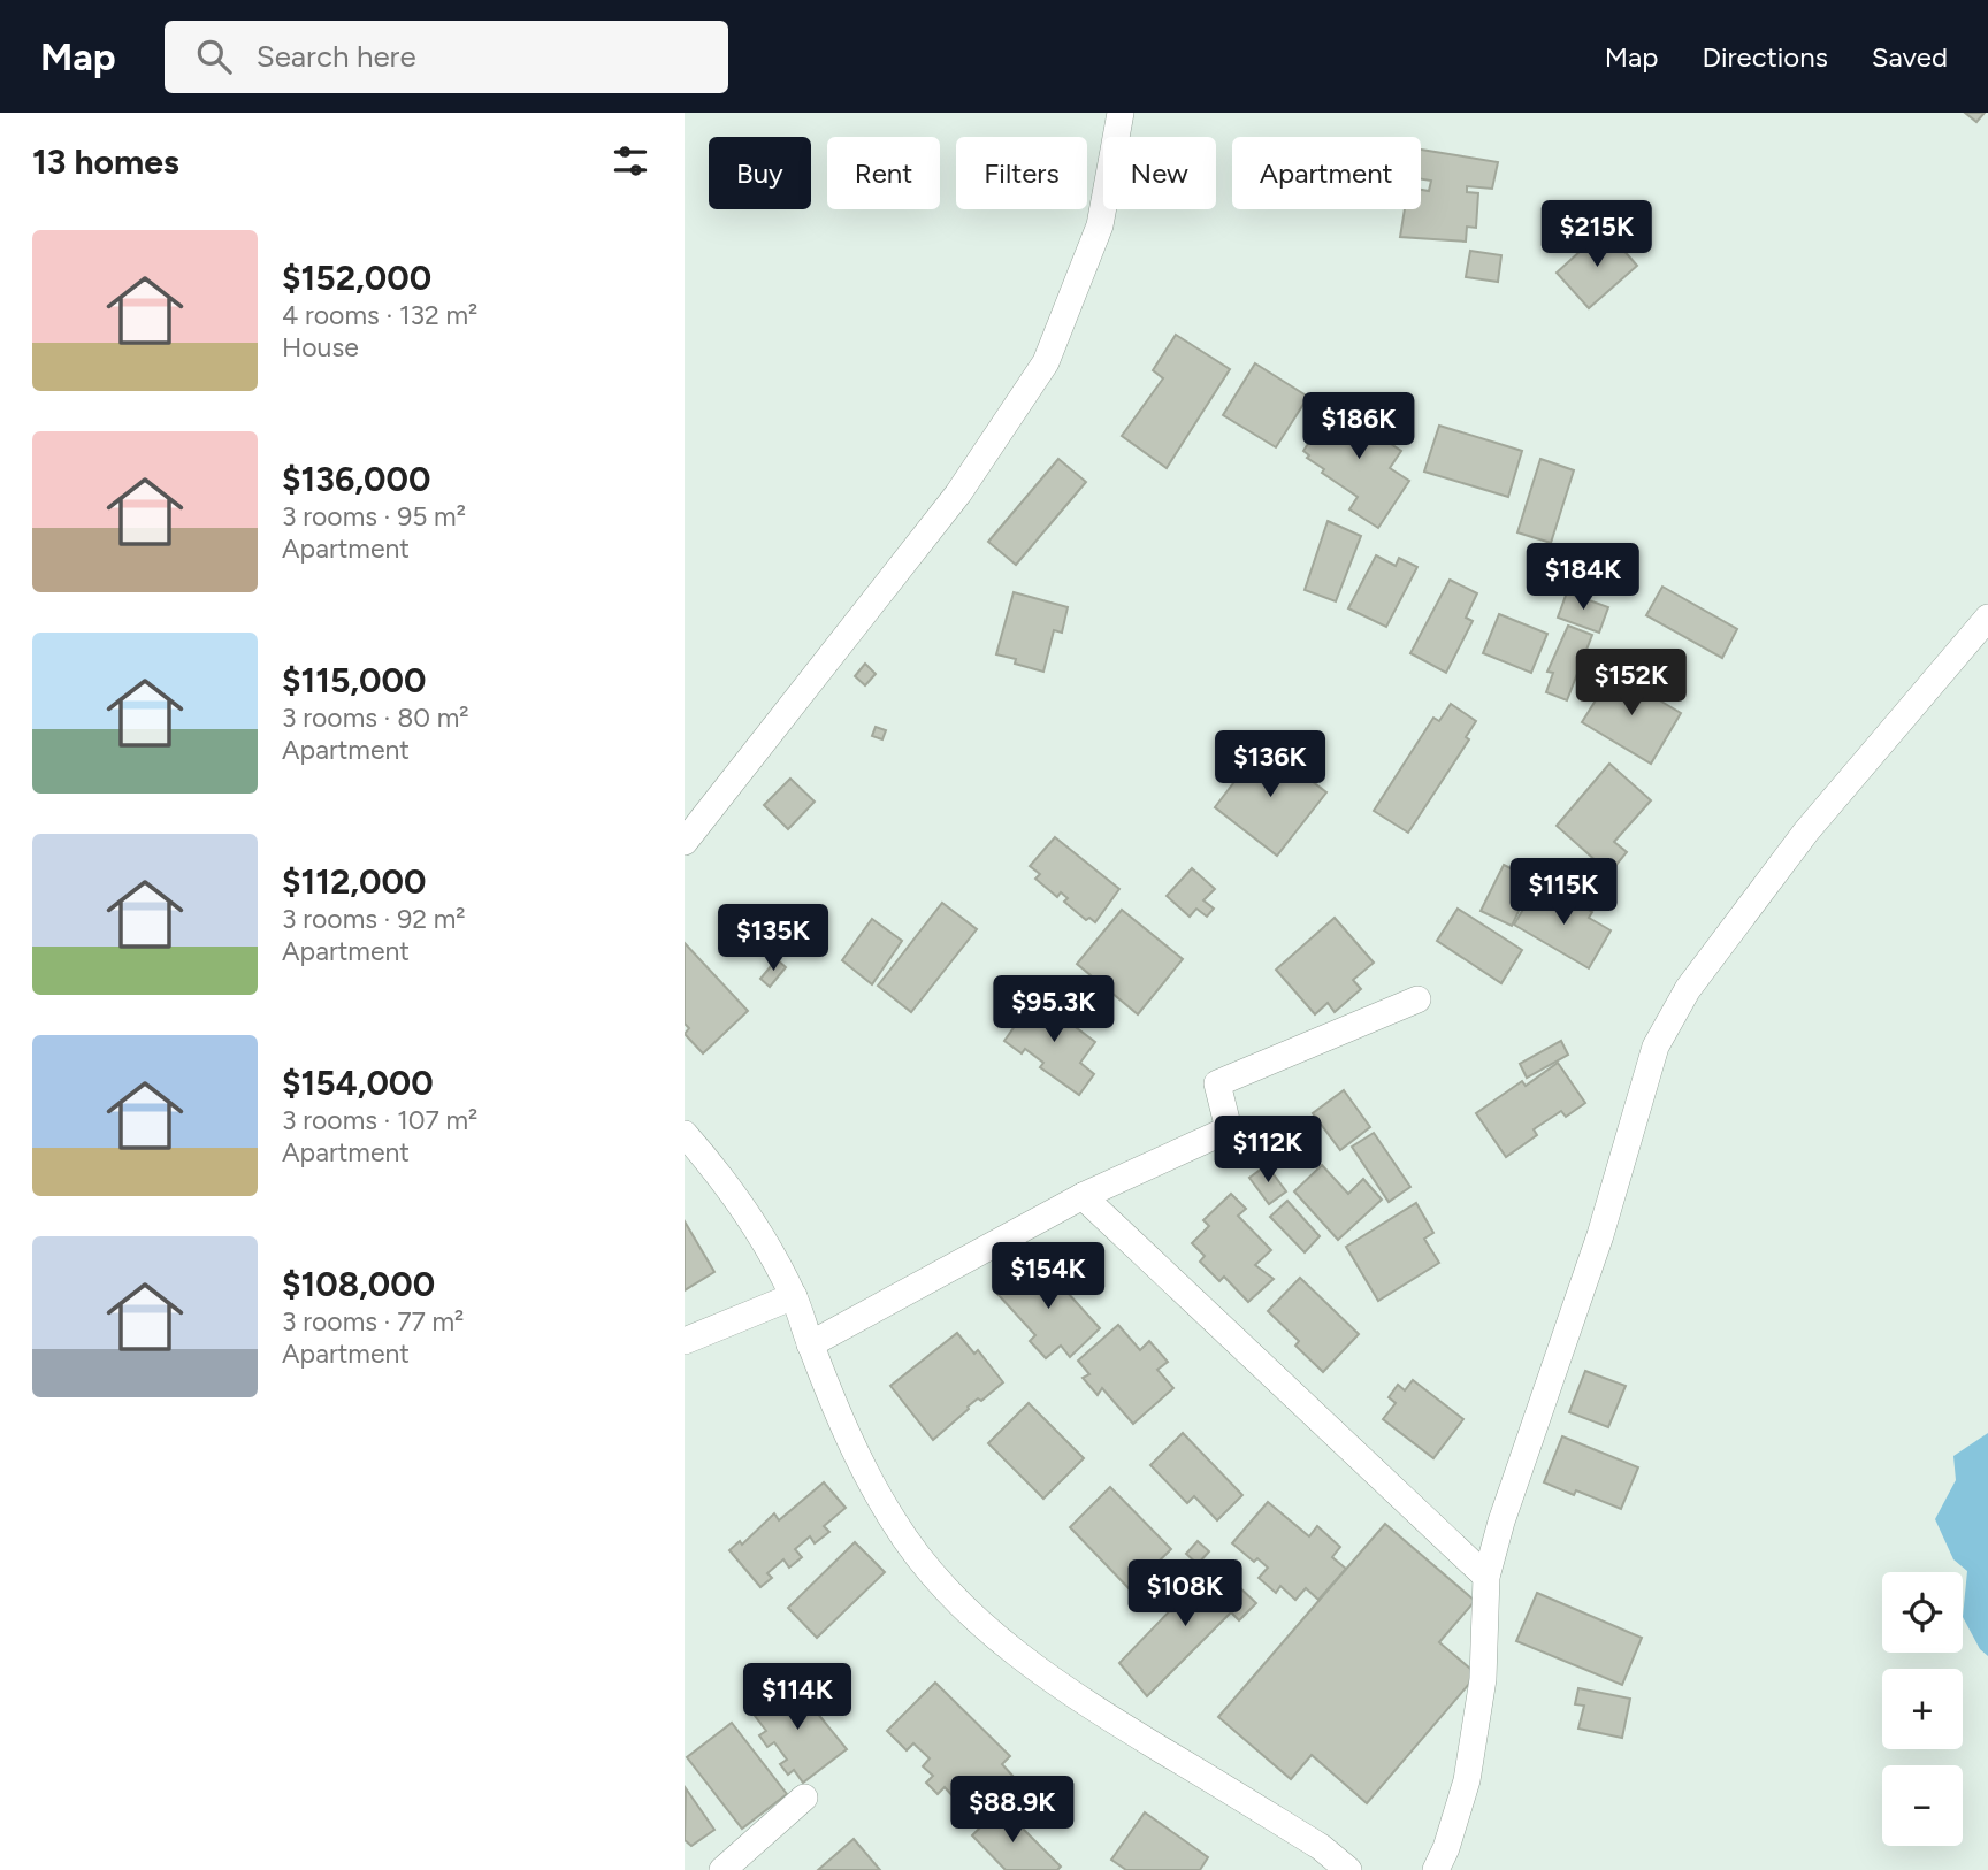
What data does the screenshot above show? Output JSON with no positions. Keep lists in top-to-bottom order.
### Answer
{
  "page": {
    "header": "Map",
    "search": "Search here",
    "nav": ["Map", "Directions", "Saved"],
    "heading": "13 homes",
    "chip": [
      "Buy",
      "Rent",
      "Filters",
      "New",
      "Apartment"
    ],
    "price": [
      "$215K",
      "$186K",
      "$184K",
      "$152K",
      "$136K",
      "$115K",
      "$135K",
      "$95.3K",
      "$112K",
      "$154K",
      "$108K",
      "$114K",
      "$88.9K"
    ],
    "list": [
      {
        "name": "$152,000",
        "note": "4 rooms · 132 m² · House"
      },
      {
        "name": "$136,000",
        "note": "3 rooms · 95 m² · Apartment"
      },
      {
        "name": "$115,000",
        "note": "3 rooms · 80 m² · Apartment"
      },
      {
        "name": "$112,000",
        "note": "3 rooms · 92 m² · Apartment"
      },
      {
        "name": "$154,000",
        "note": "3 rooms · 107 m² · Apartment"
      },
      {
        "name": "$108,000",
        "note": "3 rooms · 77 m² · Apartment"
      }
    ],
    "map_buttons": ["+", "−"]
  }
}
